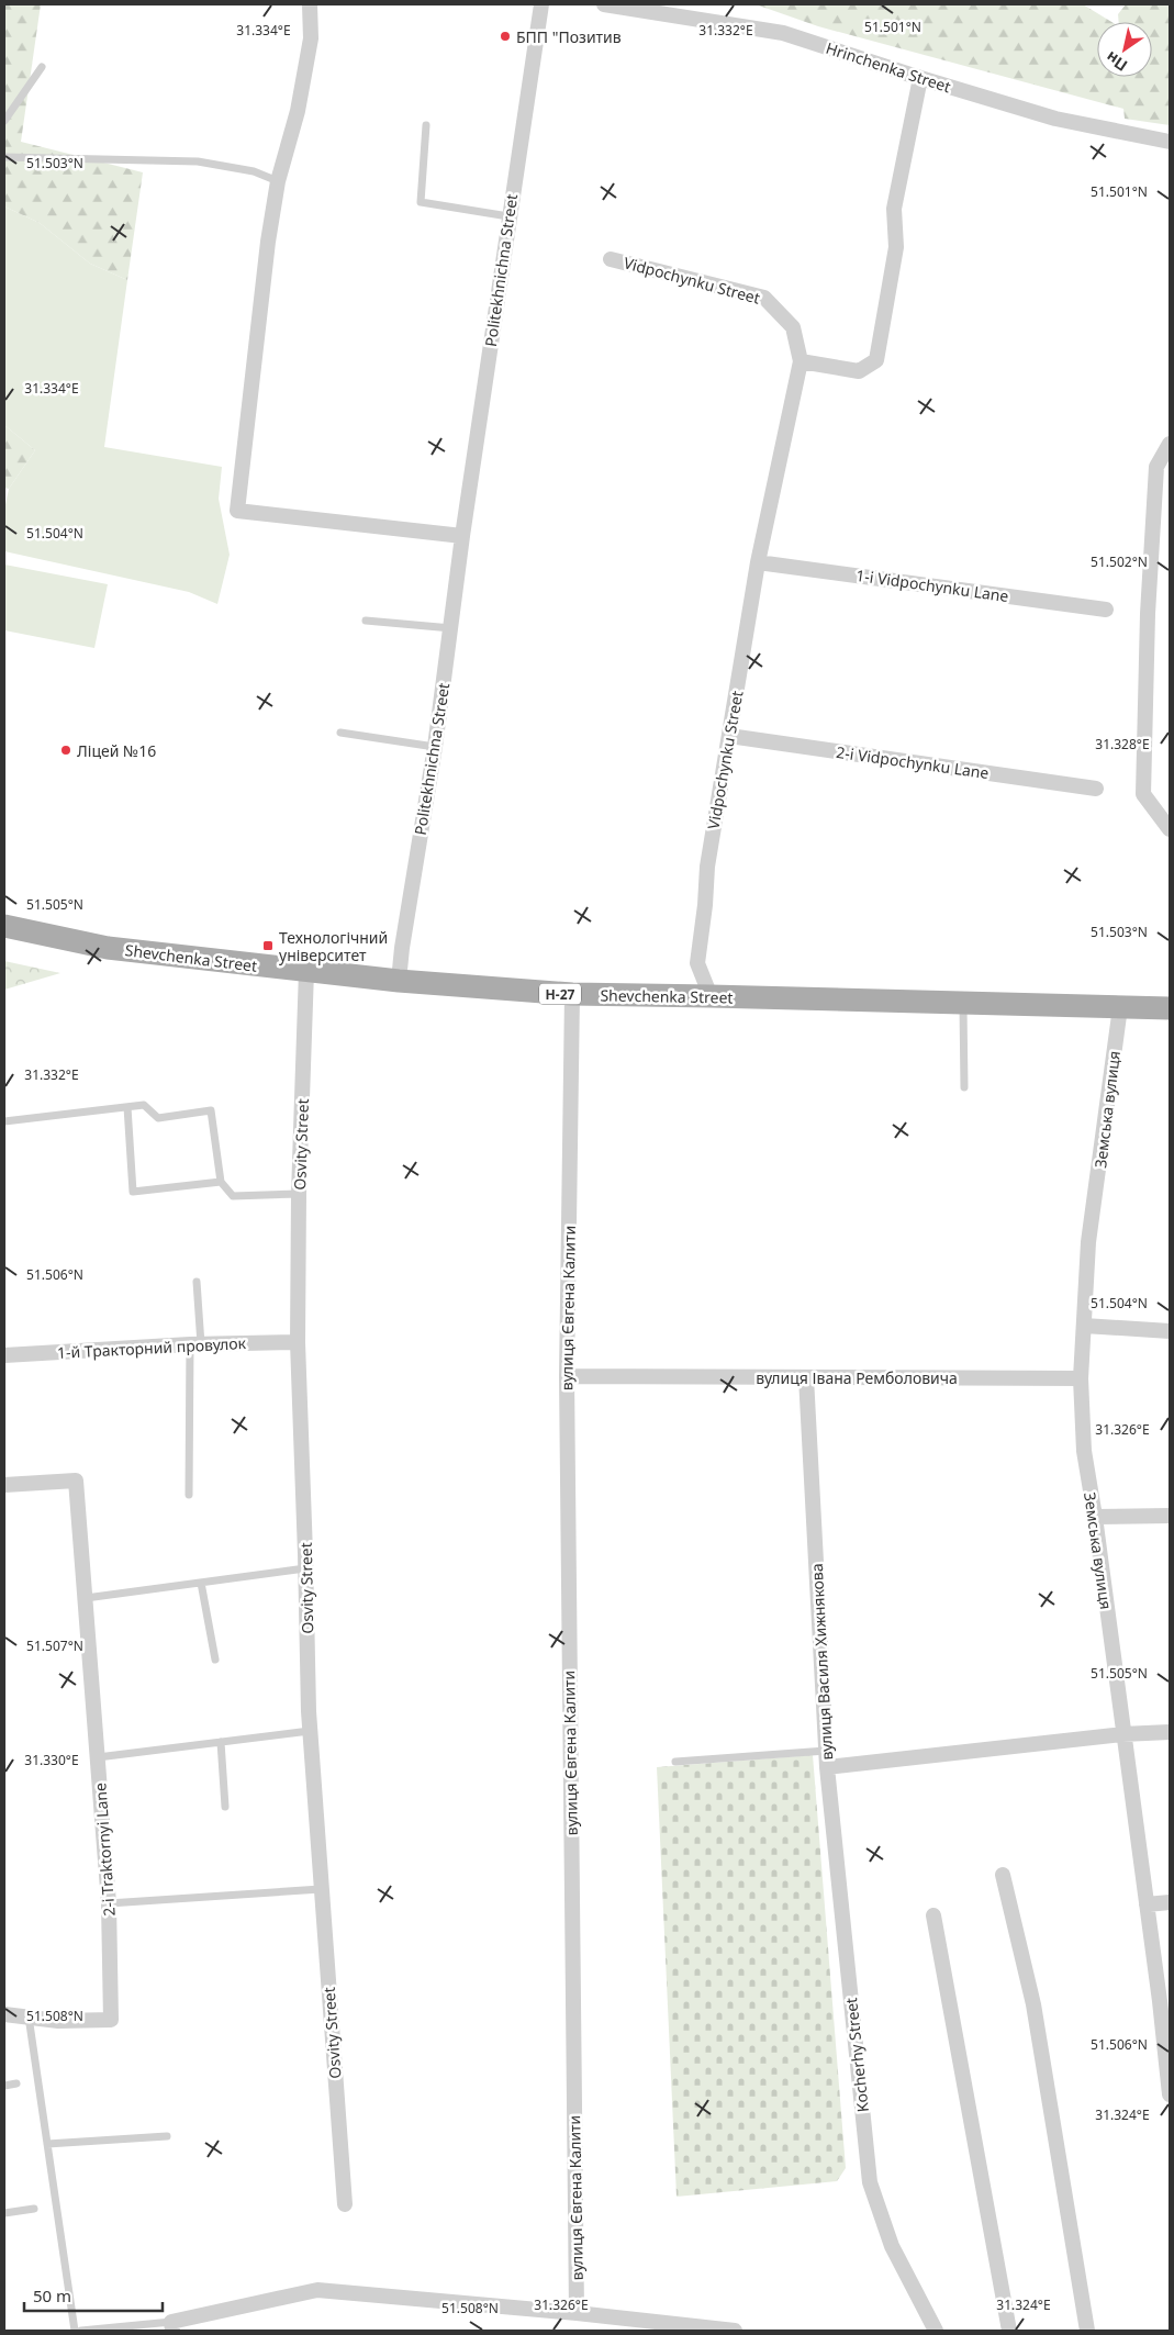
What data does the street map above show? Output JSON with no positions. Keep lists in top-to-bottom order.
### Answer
{
  "streets": {
    "main road": ["Shevchenka Street", "Н-27"],
    "street": [
      "Hrinchenka Street",
      "Politekhnichna Street",
      "Vidpochynku Street",
      "1-i Vidpochynku Lane",
      "2-i Vidpochynku Lane",
      "Земська вулиця",
      "Osvity Street",
      "вулиця Євгена Калити",
      "1-й Тракторний провулок",
      "вулиця Івана Ремболовича",
      "вулиця Василя Хижнякова",
      "2-i Traktornyi Lane",
      "Kocherhy Street"
    ]
  },
  "crossings": [
    ["Politekhnichna Street", "Shevchenka Street"],
    ["Vidpochynku Street", "1-i Vidpochynku Lane"],
    ["Vidpochynku Street", "2-i Vidpochynku Lane"],
    ["Vidpochynku Street", "Shevchenka Street"],
    ["Shevchenka Street", "Земська вулиця"],
    ["Shevchenka Street", "Osvity Street"],
    ["Shevchenka Street", "вулиця Євгена Калити"],
    ["Земська вулиця", "вулиця Івана Ремболовича"],
    ["Земська вулиця", "вулиця Василя Хижнякова"],
    ["Osvity Street", "1-й Тракторний провулок"],
    ["вулиця Євгена Калити", "вулиця Івана Ремболовича"],
    ["вулиця Івана Ремболовича", "вулиця Василя Хижнякова"],
    ["вулиця Василя Хижнякова", "Kocherhy Street"]
  ],
  "places": {
    "other": ["БПП \"Позитив", "Ліцей №16"],
    "transit": ["Технологічний університет"]
  },
  "scale_bar": "50 m",
  "north": "bottom left",
  "coordinates": [
    "51.501°N",
    "31.334°E",
    "31.332°E",
    "51.503°N",
    "51.504°N",
    "51.502°N",
    "31.328°E",
    "51.505°N",
    "51.506°N",
    "31.326°E",
    "51.507°N",
    "31.330°E",
    "51.508°N",
    "31.324°E"
  ]
}
